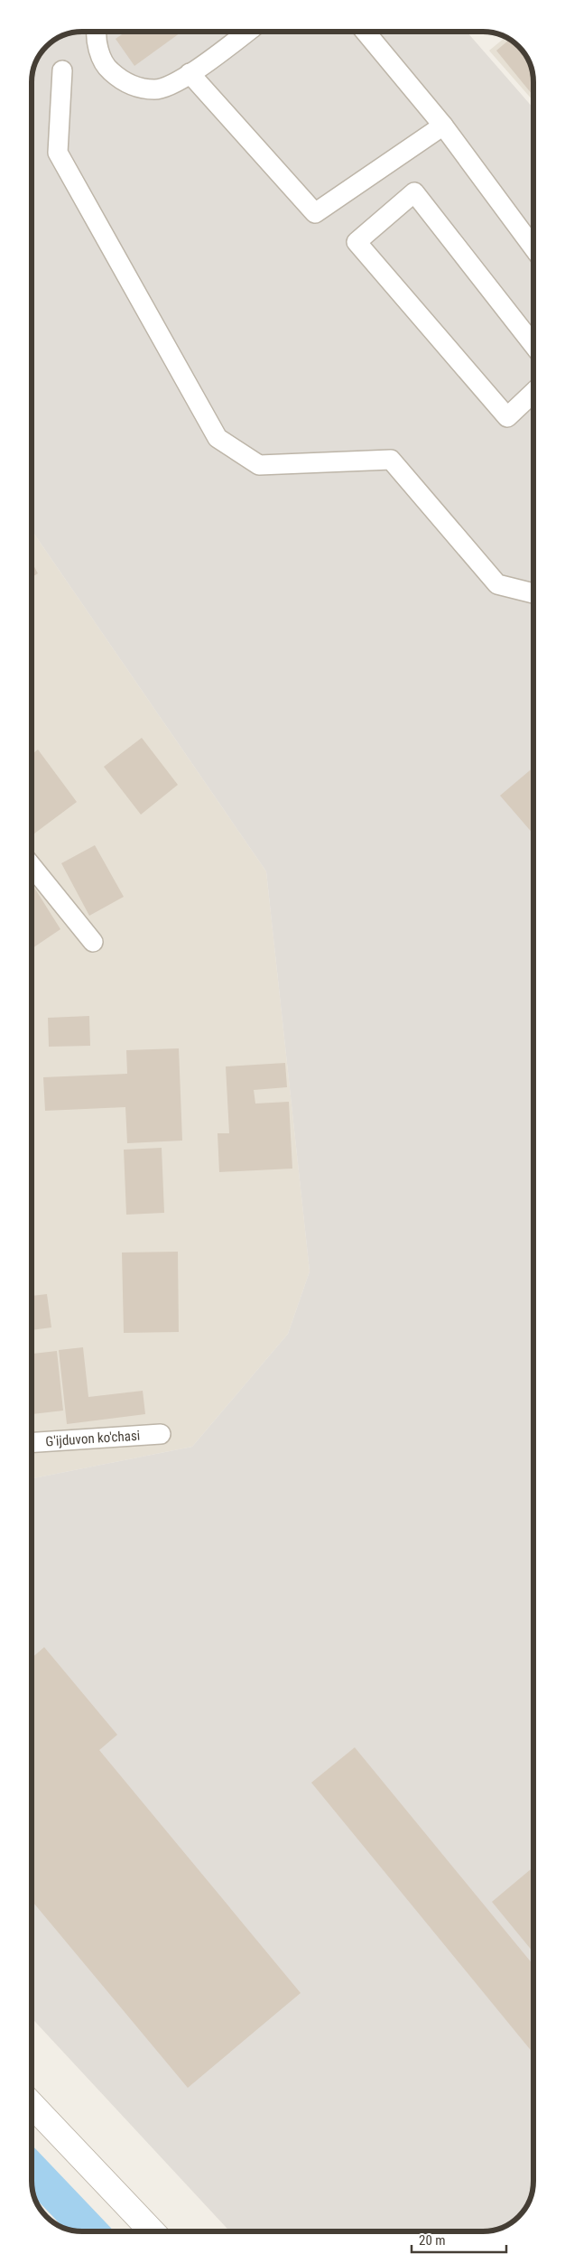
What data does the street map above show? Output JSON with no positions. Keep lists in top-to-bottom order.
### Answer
{
  "streets": {
    "lane": ["G'ijduvon ko'chasi"]
  },
  "scale_bar": "20 m"
}
